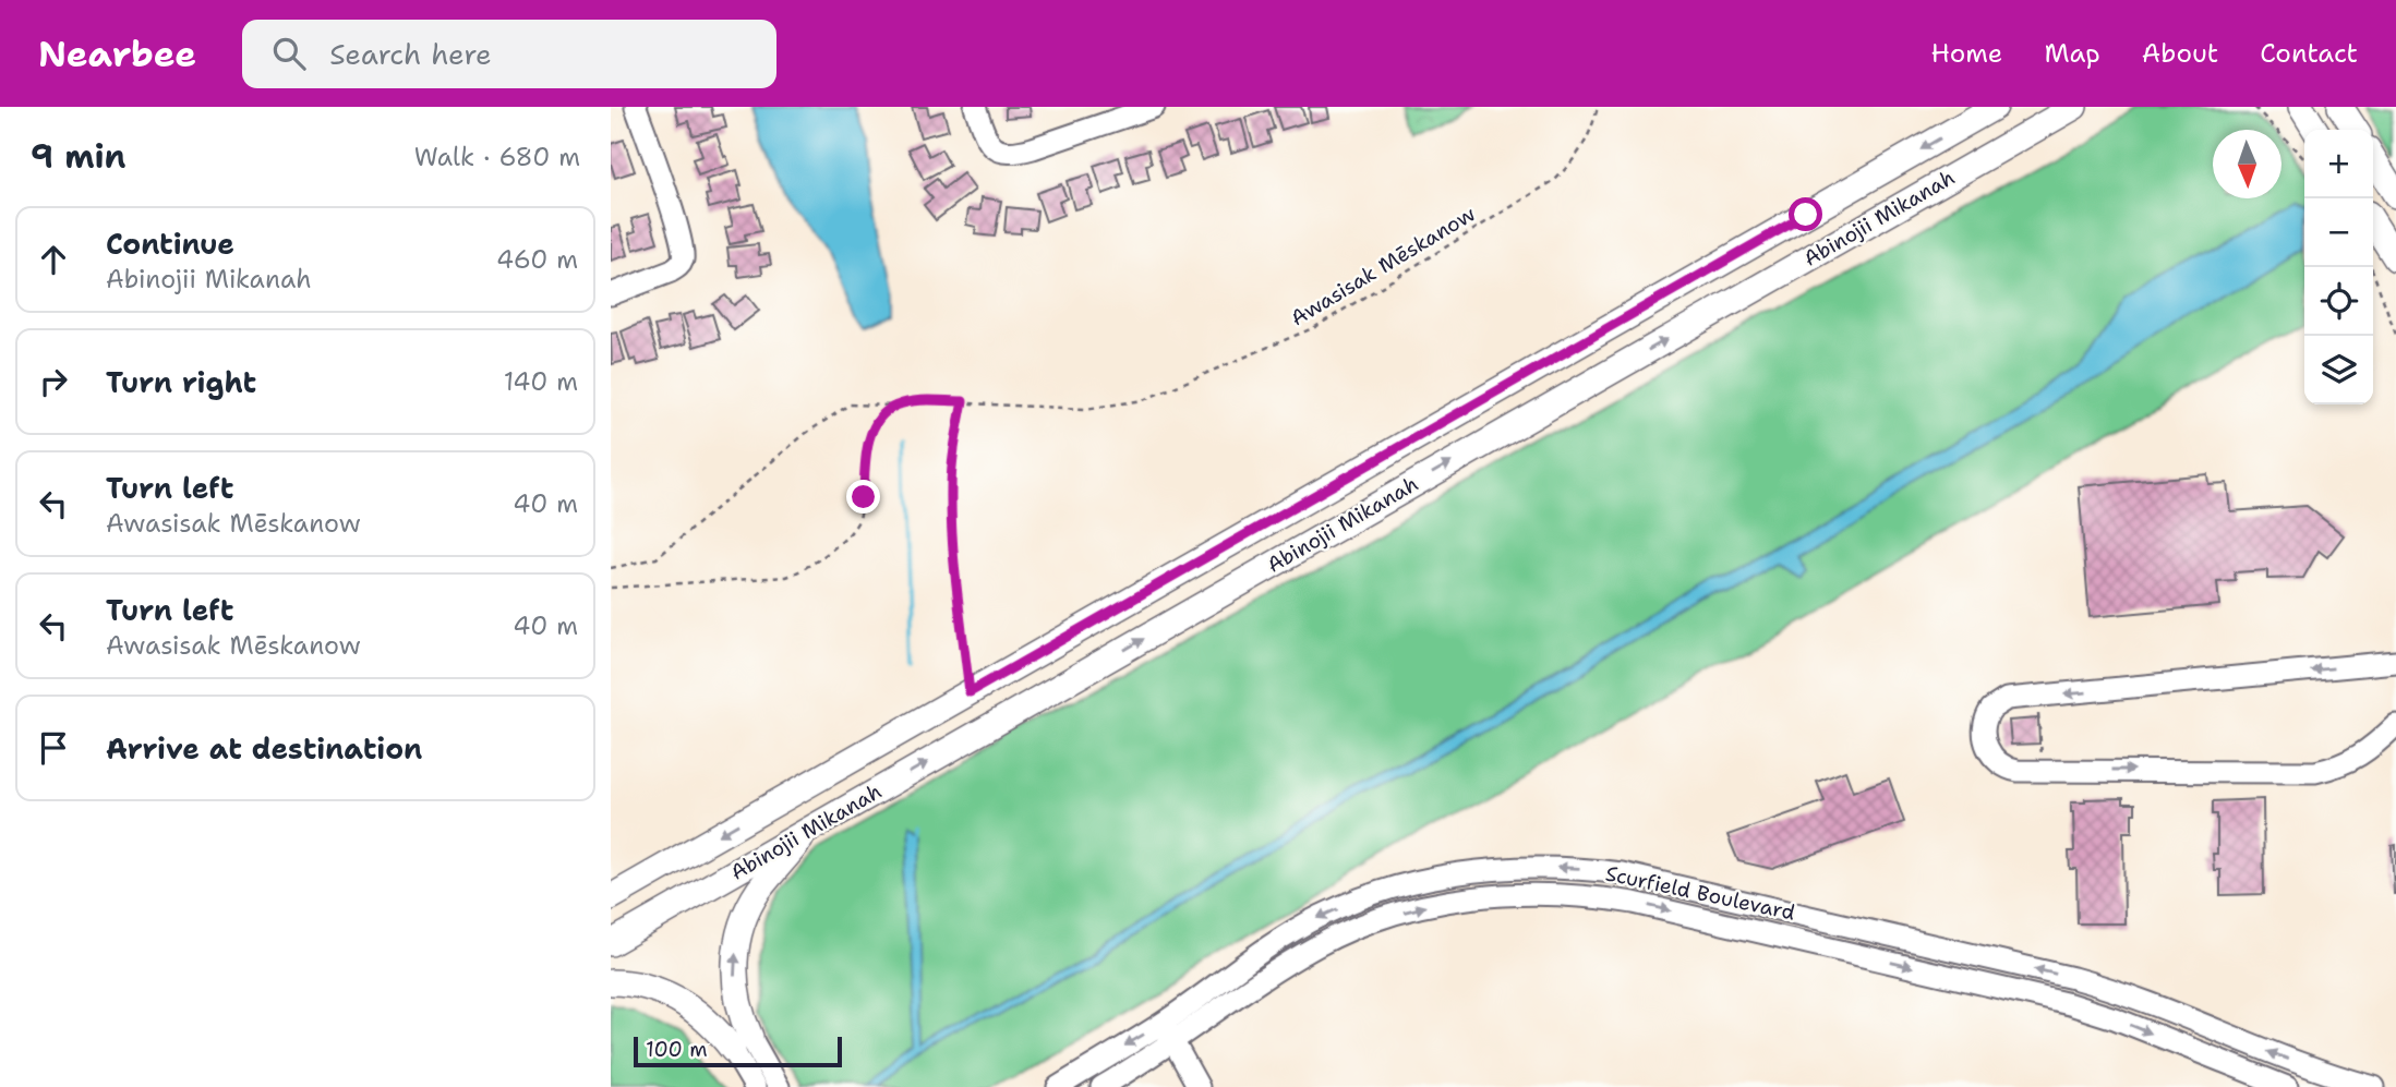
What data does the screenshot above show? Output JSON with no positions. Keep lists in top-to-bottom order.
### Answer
{
  "streets": {
    "main road": ["Abinojii Mikanah"],
    "street": ["Scurfield Boulevard"],
    "path": ["Awasisak Mēskanow"]
  },
  "scale_bar": "100 m",
  "north": "bottom",
  "page": {
    "header": "Nearbee",
    "search": "Search here",
    "nav": [
      "Home",
      "Map",
      "About",
      "Contact"
    ],
    "heading": ["9 min", "Walk · 680 m"],
    "map_buttons": ["+", "−"],
    "list": [
      ["Continue", "Abinojii Mikanah", "460 m"],
      ["Turn right", "140 m"],
      ["Turn left", "Awasisak Mēskanow", "40 m"],
      ["Turn left", "Awasisak Mēskanow", "40 m"],
      "Arrive at destination"
    ],
    "scale": "100 m"
  }
}
